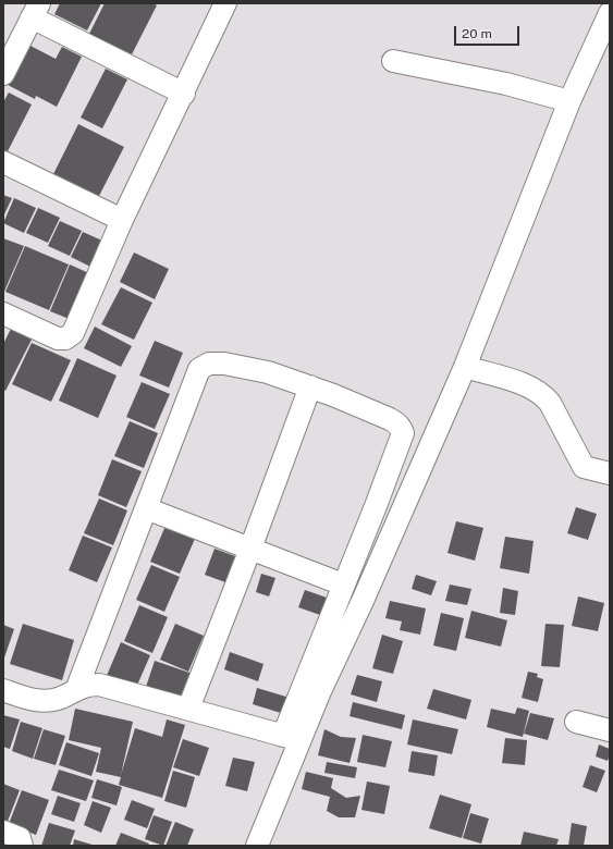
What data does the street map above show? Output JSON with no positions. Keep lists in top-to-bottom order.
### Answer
{
  "scale_bar": "20 m"
}
